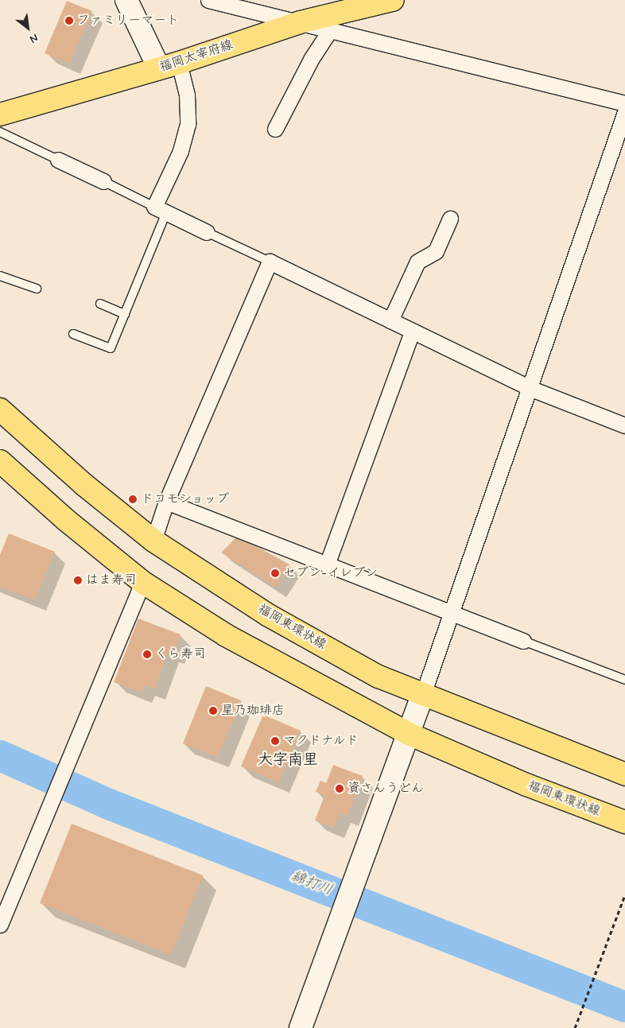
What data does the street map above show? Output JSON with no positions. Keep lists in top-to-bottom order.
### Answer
{
  "streets": {
    "main road": ["福岡太宰府線", "福岡東環状線"]
  },
  "districts": ["大字南里"],
  "water": ["綿打川"],
  "places": [
    "ファミリーマート",
    "ドコモショップ",
    "セブン-イレブン",
    "はま寿司",
    "くら寿司",
    "星乃珈琲店",
    "マクドナルド",
    "資さんうどん"
  ],
  "north": "bottom right"
}
